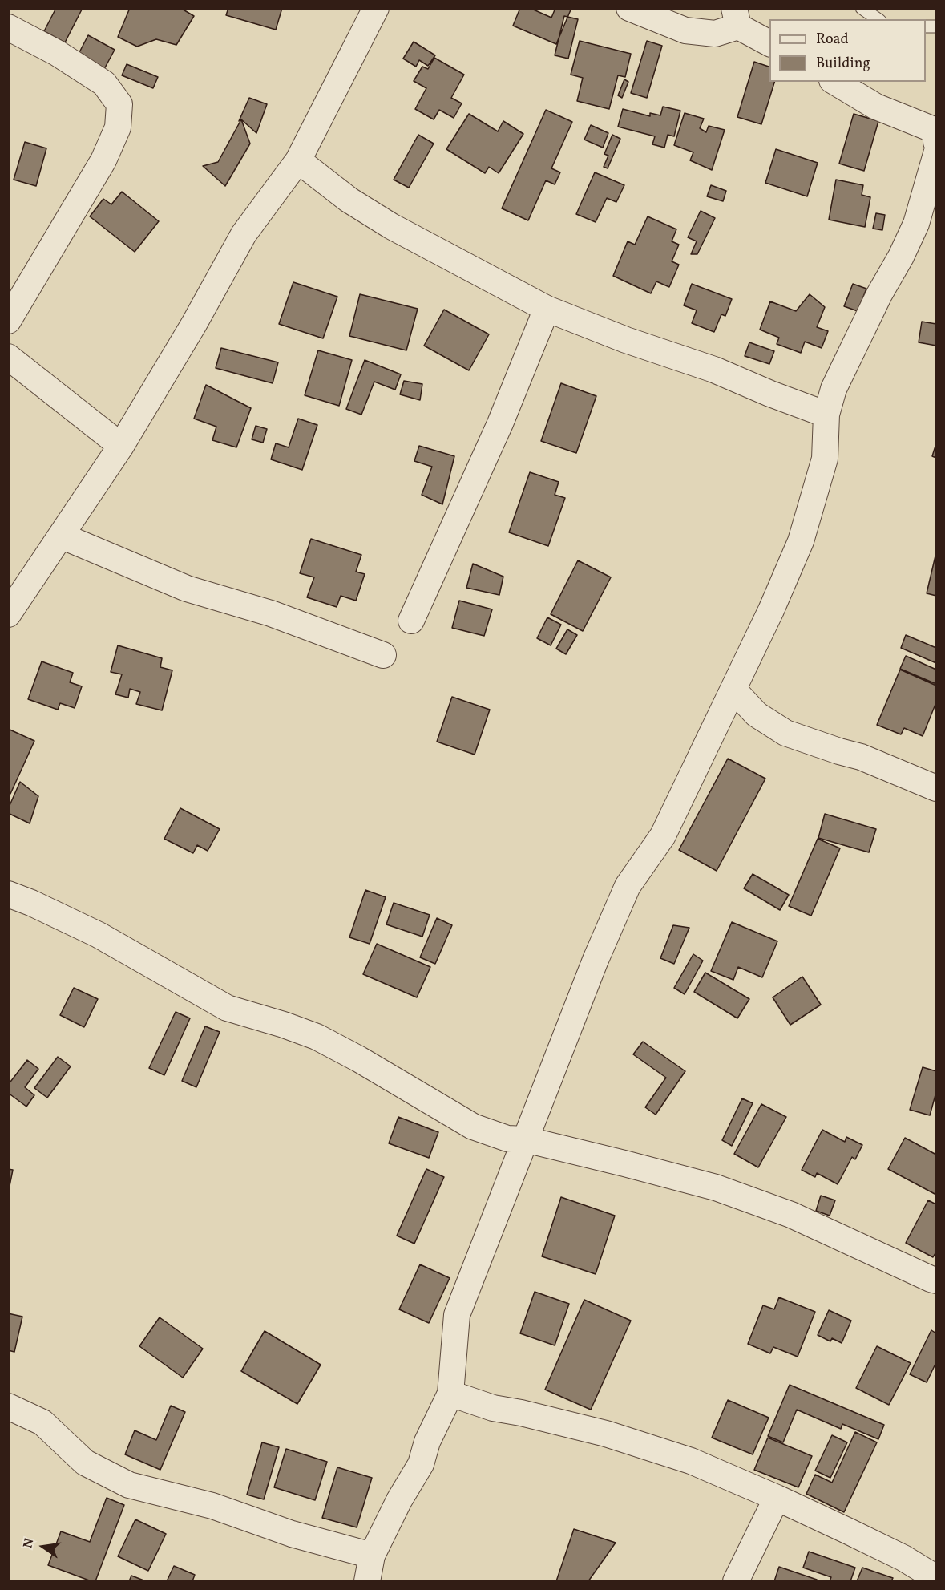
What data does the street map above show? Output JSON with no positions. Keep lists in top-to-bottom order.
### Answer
{
  "legend": ["Road", "Building"],
  "north": "left"
}
